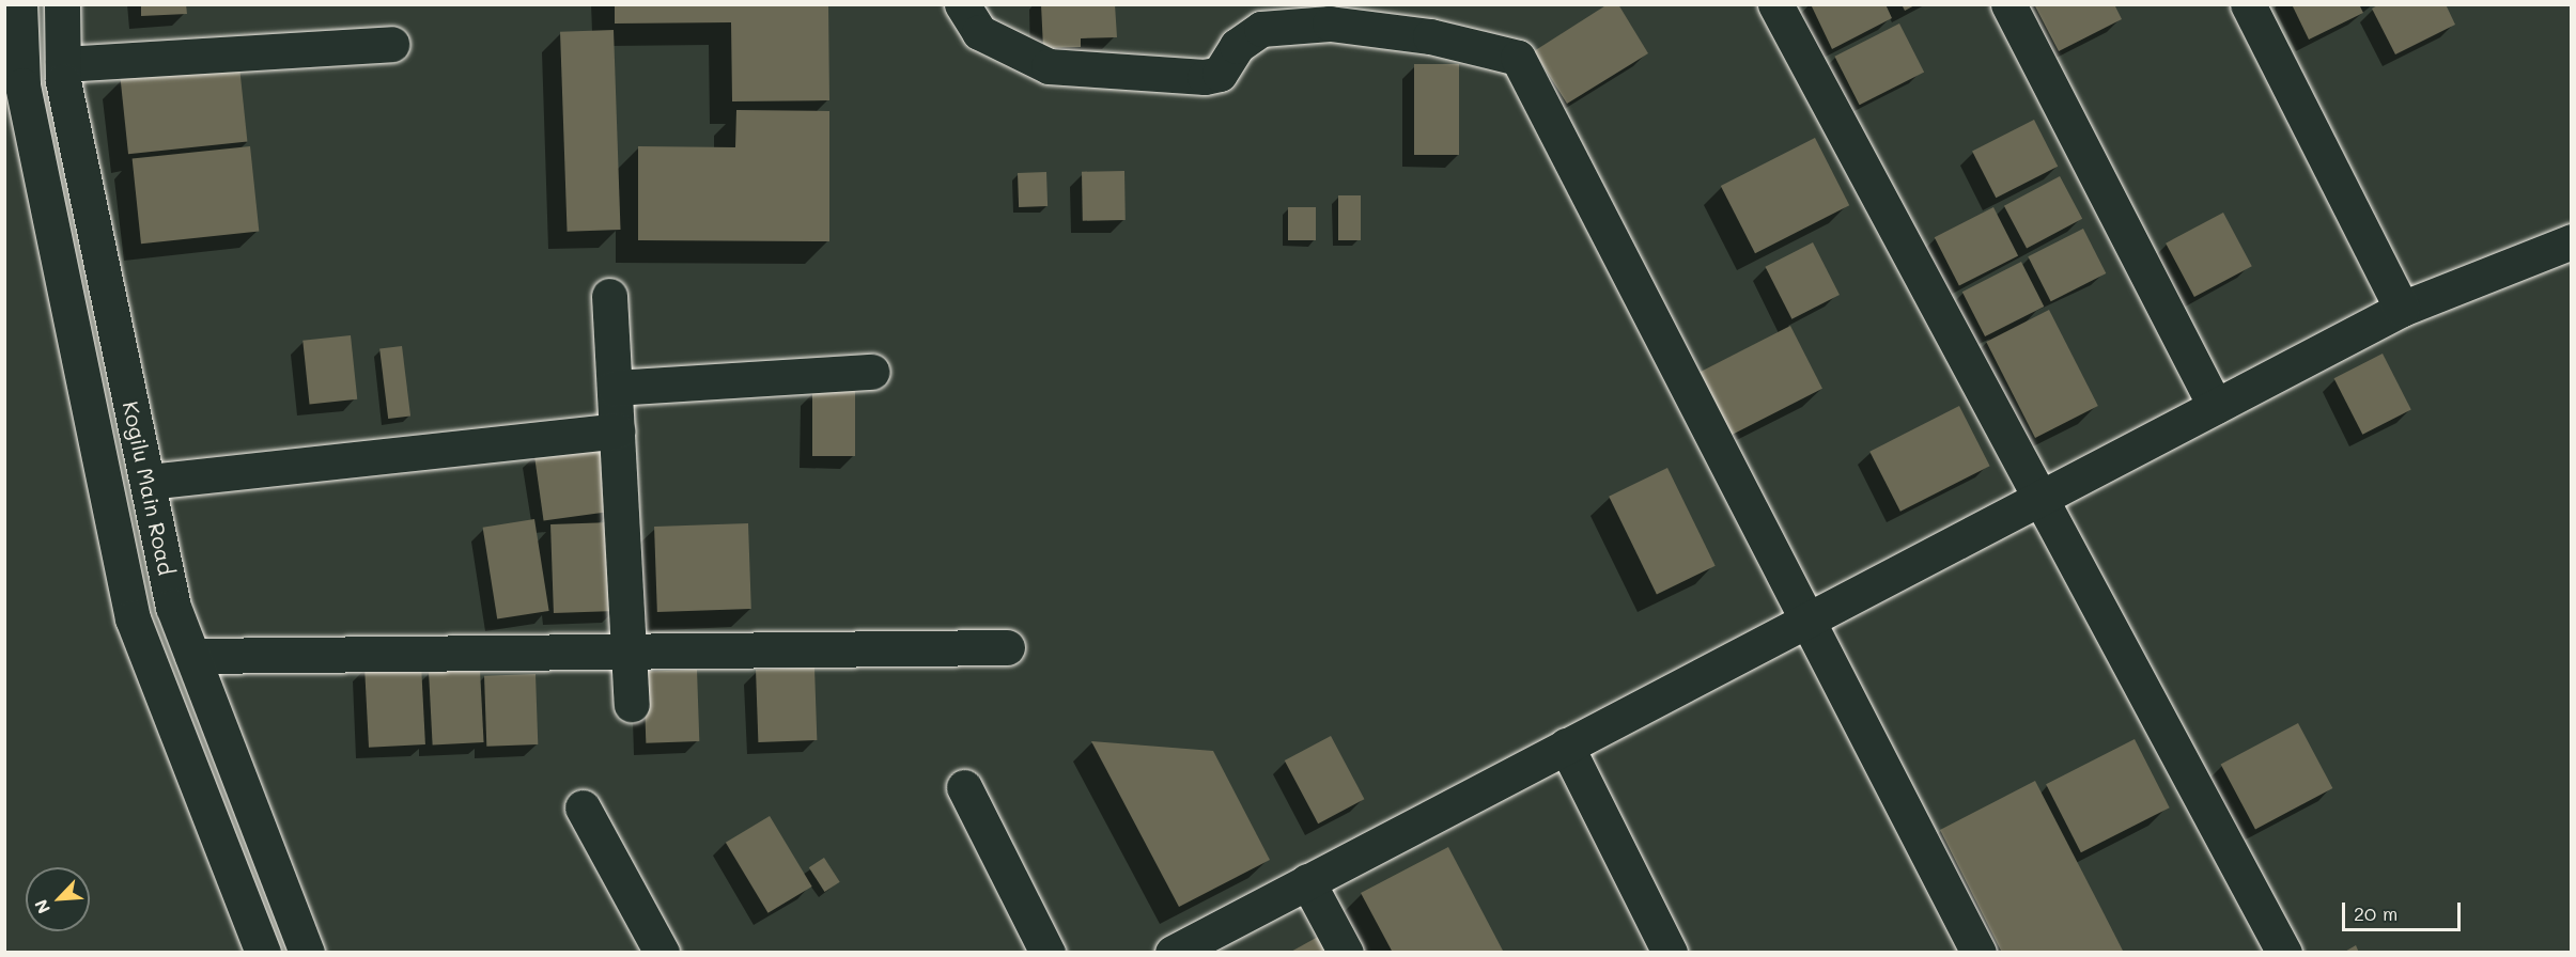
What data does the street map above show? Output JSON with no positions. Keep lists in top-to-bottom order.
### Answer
{
  "streets": {
    "street": ["Kogilu Main Road"]
  },
  "scale_bar": "20 m",
  "north": "bottom left"
}
